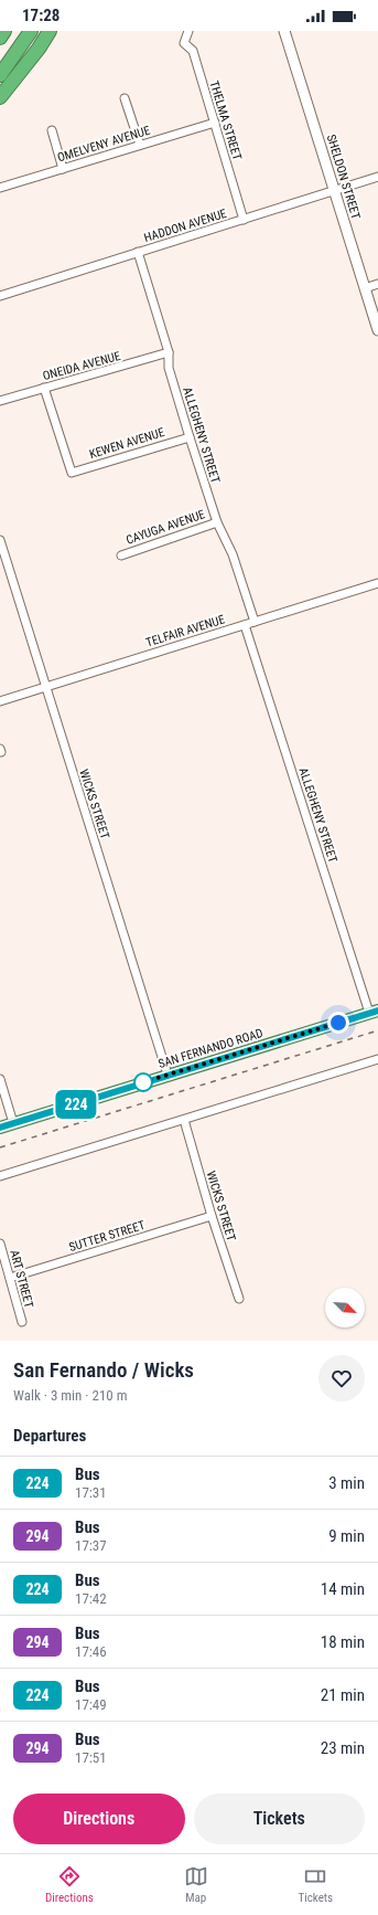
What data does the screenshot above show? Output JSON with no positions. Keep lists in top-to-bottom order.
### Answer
{
  "streets": {
    "main road": ["SHELDON STREET", "SAN FERNANDO ROAD"],
    "street": [
      "THELMA STREET",
      "OMELVENY AVENUE",
      "HADDON AVENUE",
      "ONEIDA AVENUE",
      "ALLEGHENY STREET",
      "KEWEN AVENUE",
      "CAYUGA AVENUE",
      "TELFAIR AVENUE",
      "WICKS STREET",
      "SUTTER STREET",
      "ART STREET"
    ]
  },
  "crossings": [
    ["THELMA STREET", "OMELVENY AVENUE"],
    ["THELMA STREET", "HADDON AVENUE"],
    ["SHELDON STREET", "HADDON AVENUE"],
    ["HADDON AVENUE", "ALLEGHENY STREET"],
    ["ONEIDA AVENUE", "ALLEGHENY STREET"],
    ["ONEIDA AVENUE", "KEWEN AVENUE"],
    ["ALLEGHENY STREET", "KEWEN AVENUE"],
    ["ALLEGHENY STREET", "CAYUGA AVENUE"],
    ["ALLEGHENY STREET", "TELFAIR AVENUE"],
    ["ALLEGHENY STREET", "SAN FERNANDO ROAD"],
    ["TELFAIR AVENUE", "WICKS STREET"],
    ["WICKS STREET", "SAN FERNANDO ROAD"],
    ["WICKS STREET", "SUTTER STREET"],
    ["SUTTER STREET", "ART STREET"]
  ],
  "lines": ["bus line 224"],
  "north": "bottom right",
  "page": {
    "status": "17:28",
    "on_map": "224",
    "heading": [
      ["San Fernando / Wicks", "Walk · 3 min · 210 m"],
      "Departures"
    ],
    "list": [
      {
        "mark": "224",
        "name": "Bus",
        "note": "17:31",
        "value": "3 min"
      },
      {
        "mark": "294",
        "name": "Bus",
        "note": "17:37",
        "value": "9 min"
      },
      {
        "mark": "224",
        "name": "Bus",
        "note": "17:42",
        "value": "14 min"
      },
      {
        "mark": "294",
        "name": "Bus",
        "note": "17:46",
        "value": "18 min"
      },
      {
        "mark": "224",
        "name": "Bus",
        "note": "17:49",
        "value": "21 min"
      },
      {
        "mark": "294",
        "name": "Bus",
        "note": "17:51",
        "value": "23 min"
      }
    ],
    "buttons": ["Directions", "Tickets"],
    "tabs": ["Directions", "Map", "Tickets"]
  }
}
